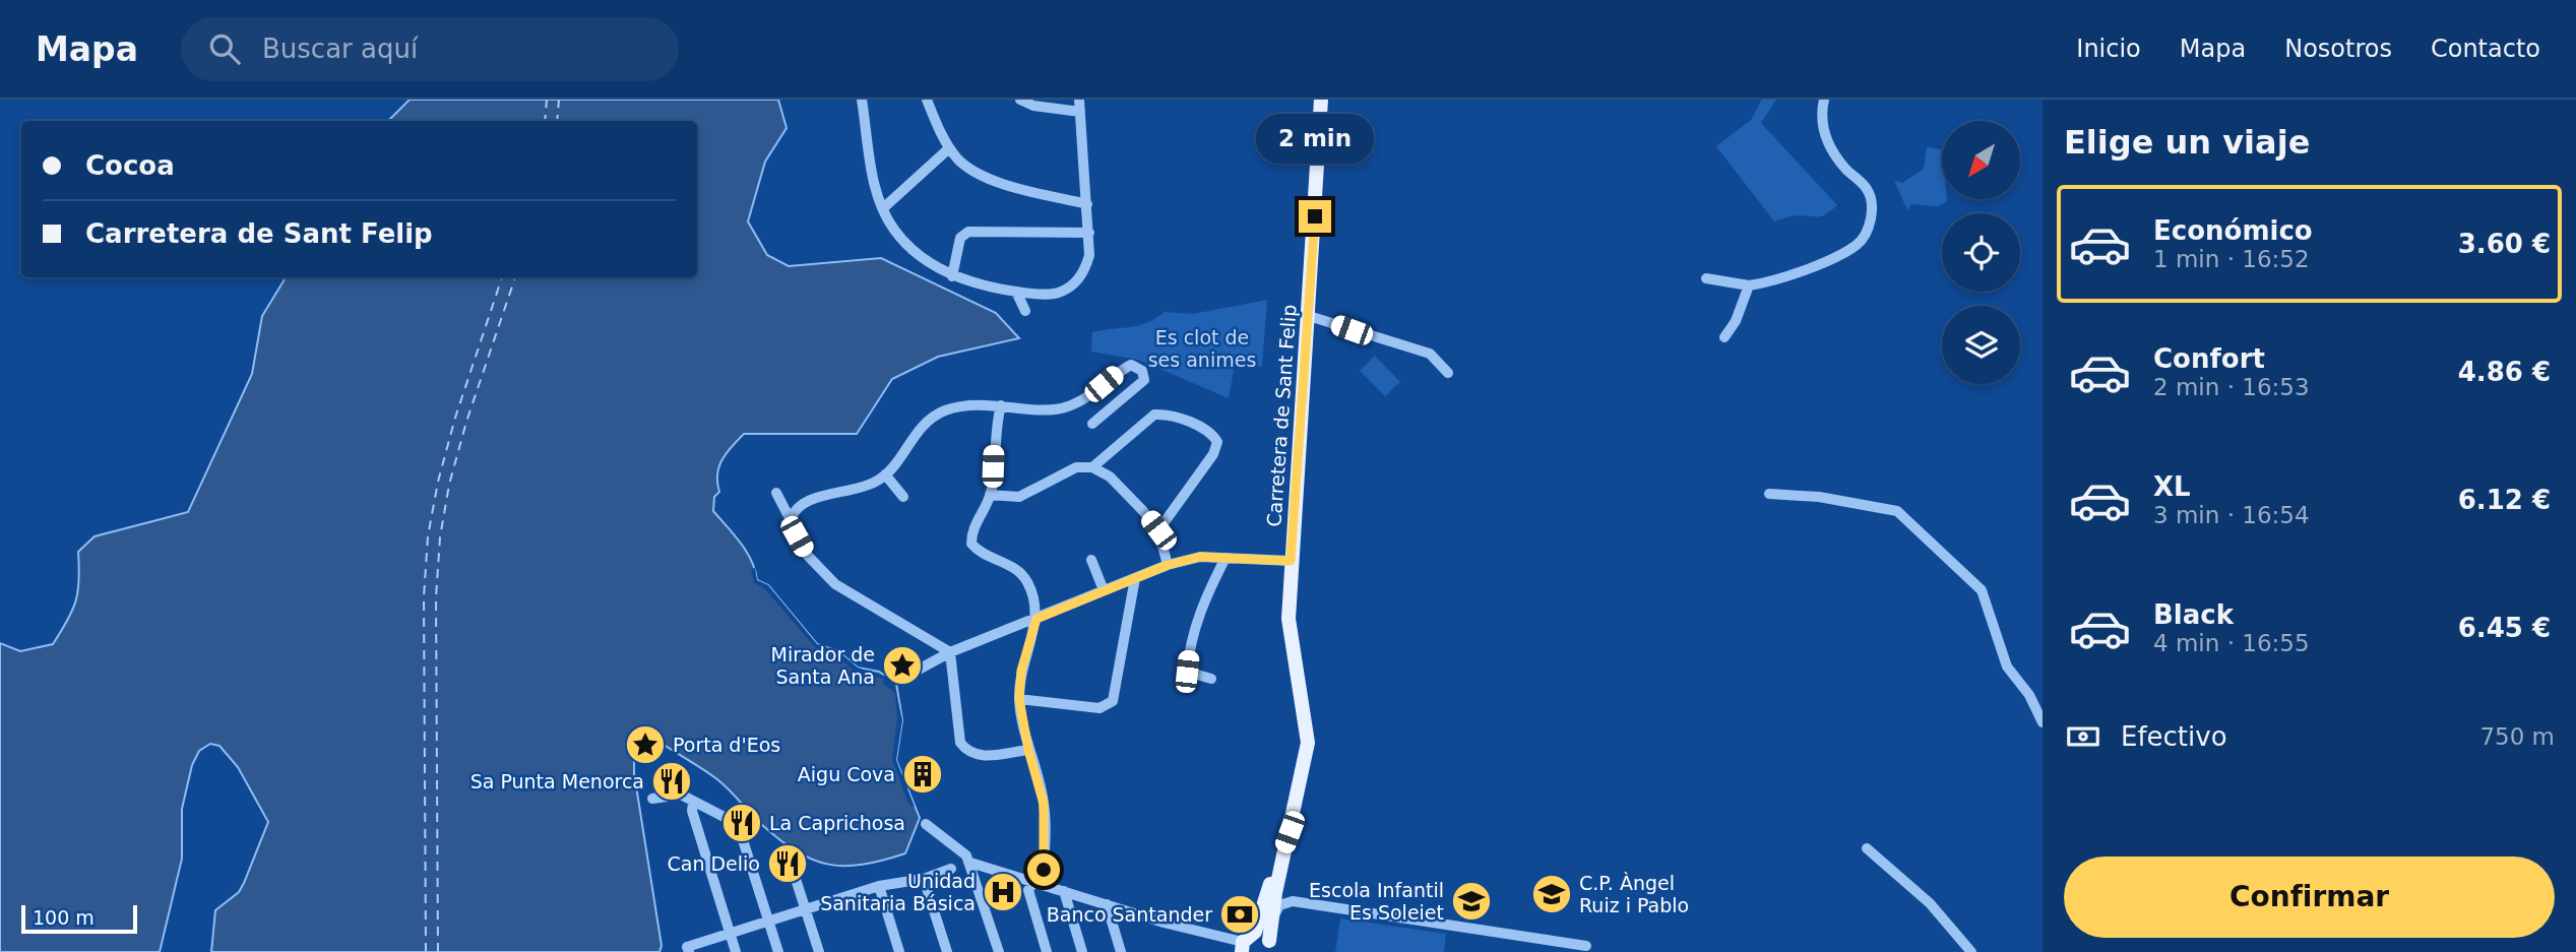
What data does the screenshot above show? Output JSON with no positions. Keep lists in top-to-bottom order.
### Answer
{
  "streets": {
    "main road": ["Carretera de Sant Felip"]
  },
  "parks": ["Es clot de ses animes"],
  "places": {
    "place": ["Mirador de Santa Ana", "Porta d'Eos"],
    "building": ["Aigu Cova"],
    "restaurant": ["Sa Punta Menorca", "La Caprichosa", "Can Delio"],
    "hospital": ["Unidad Sanitaria Básica"],
    "school or university": ["C.P. Àngel Ruiz i Pablo", "Escola Infantil Es Soleiet"],
    "bank": ["Banco Santander"]
  },
  "scale_bar": "100 m",
  "north": "bottom left",
  "page": {
    "header": "Mapa",
    "search": "Buscar aquí",
    "nav": [
      "Inicio",
      "Mapa",
      "Nosotros",
      "Contacto"
    ],
    "heading": "Elige un viaje",
    "bubble": "2 min",
    "banner": ["Cocoa", "Carretera de Sant Felip"],
    "list": [
      {
        "name": "Económico",
        "note": "1 min · 16:52",
        "value": "3.60 €"
      },
      {
        "name": "Confort",
        "note": "2 min · 16:53",
        "value": "4.86 €"
      },
      {
        "name": "XL",
        "note": "3 min · 16:54",
        "value": "6.12 €"
      },
      {
        "name": "Black",
        "note": "4 min · 16:55",
        "value": "6.45 €"
      }
    ],
    "pay": ["Efectivo", "750 m"],
    "buttons": "Confirmar",
    "scale": "100 m"
  }
}
